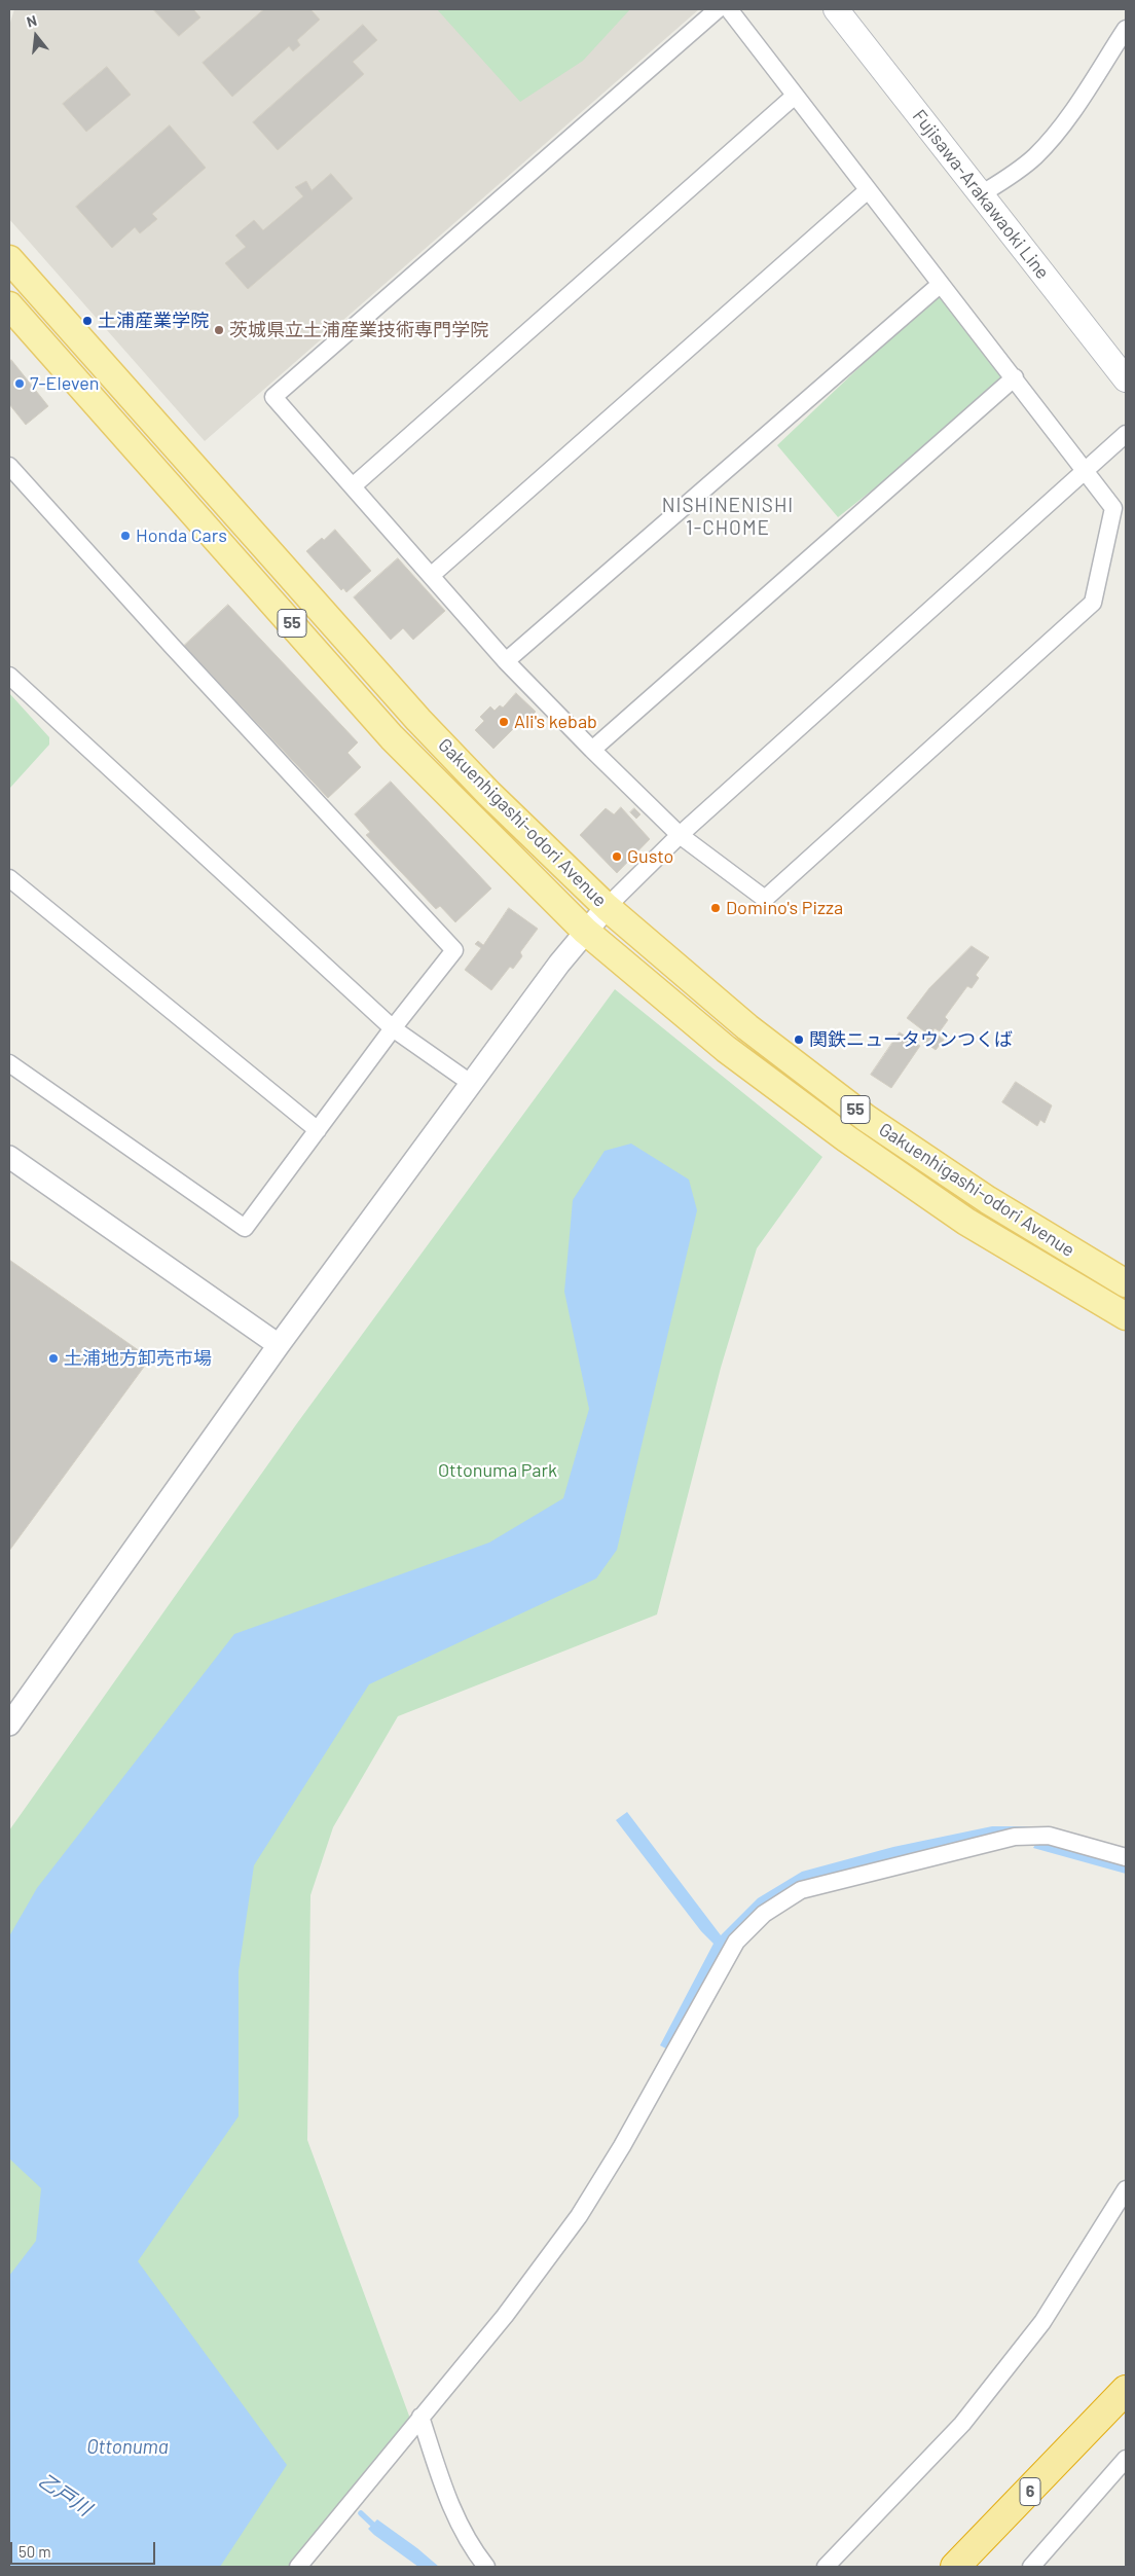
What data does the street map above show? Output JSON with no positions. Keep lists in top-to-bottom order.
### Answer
{
  "streets": {
    "highway": ["6"],
    "main road": ["Fujisawa-Arakawaoki Line", "55", "Gakuenhigashi-odori Avenue"]
  },
  "districts": ["NISHINENISHI 1-CHOME"],
  "water": ["Ottonuma", "乙戸川"],
  "parks": ["Ottonuma Park"],
  "places": [
    "土浦産業学院",
    "茨城県立土浦産業技術専門学院",
    "7-Eleven",
    "Honda Cars",
    "Ali's kebab",
    "Gusto",
    "Domino's Pizza",
    "関鉄ニュータウンつくば",
    "土浦地方卸売市場"
  ],
  "scale_bar": "50 m",
  "north": "top"
}
